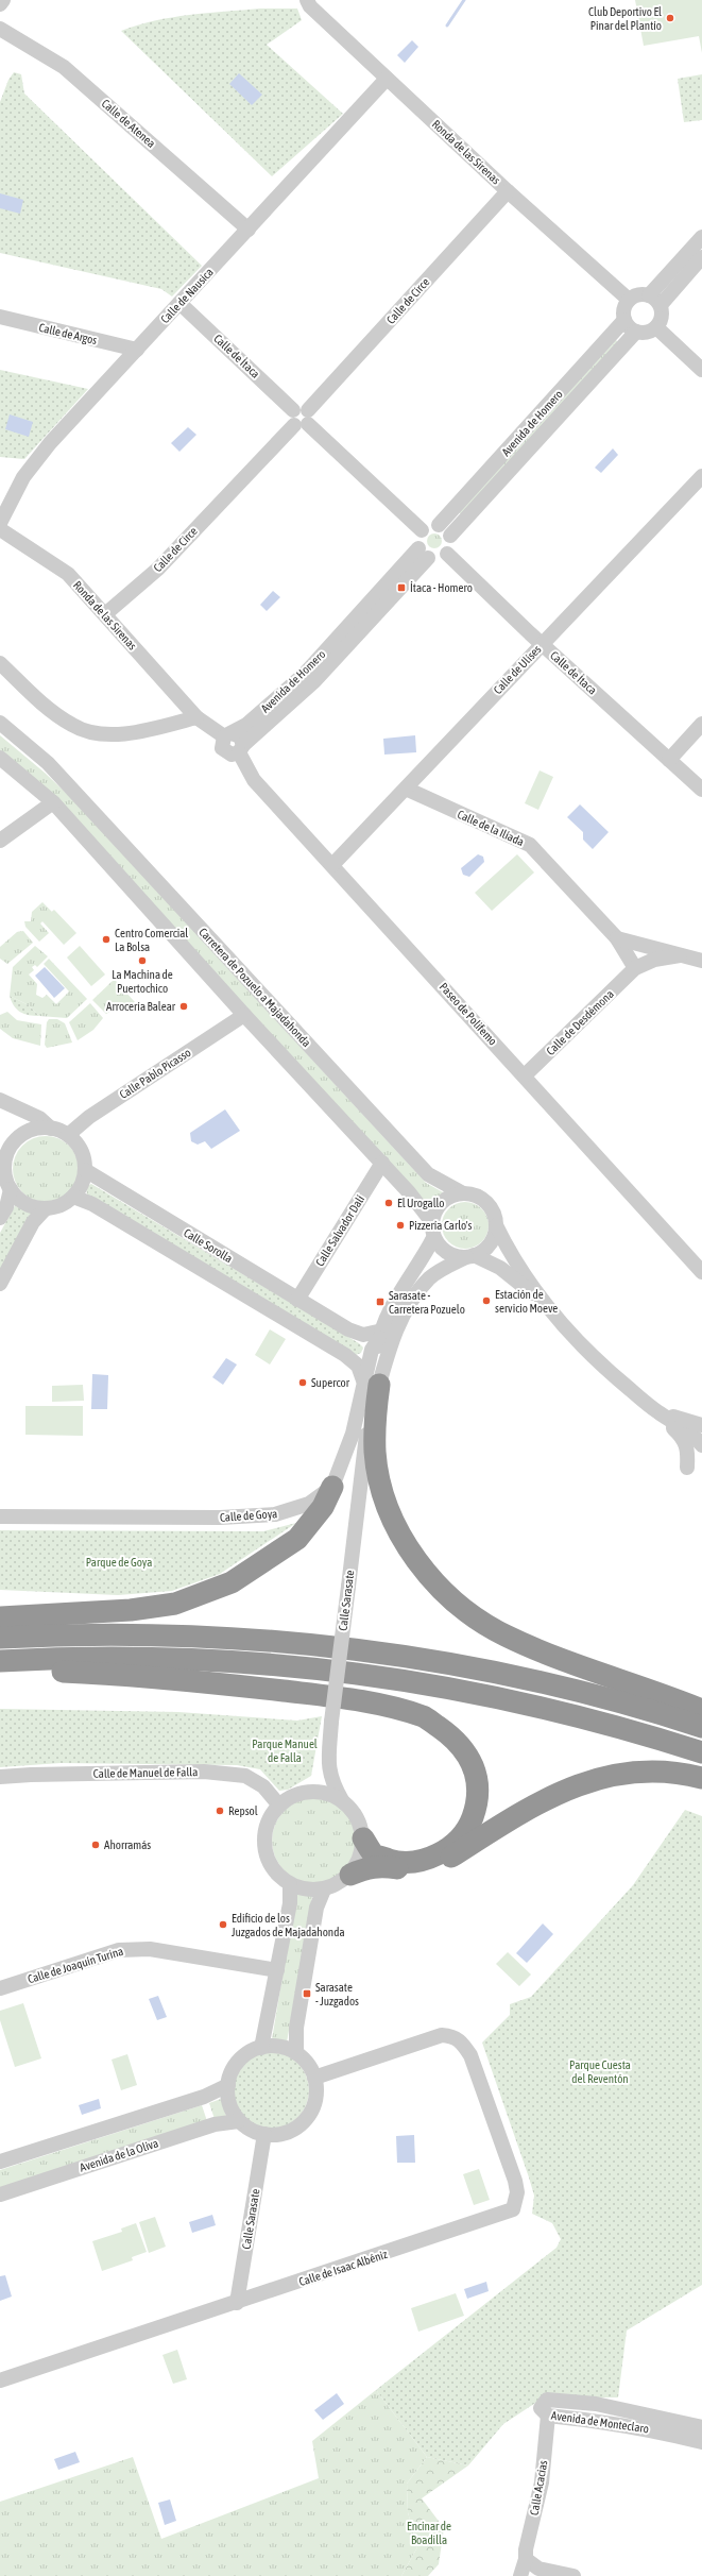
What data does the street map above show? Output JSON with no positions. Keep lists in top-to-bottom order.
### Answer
{
  "streets": {
    "street": [
      "Calle de Atenea",
      "Ronda de las Sirenas",
      "Calle de Nausica",
      "Calle de Circe",
      "Calle de Argos",
      "Calle de Ítaca",
      "Avenida de Homero",
      "Calle de Ulises",
      "Calle de la Ilíada",
      "Carretera de Pozuelo a Majadahonda",
      "Paseo de Polifemo",
      "Calle de Desdémona",
      "Calle Pablo Picasso",
      "Calle Salvador Dalí",
      "Calle Sorolla",
      "Calle de Goya",
      "Calle Sarasate",
      "Calle de Manuel de Falla",
      "Calle de Joaquín Turina",
      "Avenida de la Oliva",
      "Calle de Isaac Albéniz",
      "Avenida de Monteclaro",
      "Calle Acacias"
    ]
  },
  "crossings": [
    ["Calle de Atenea", "Calle de Nausica"],
    ["Ronda de las Sirenas", "Calle de Nausica"],
    ["Ronda de las Sirenas", "Calle de Circe"],
    ["Ronda de las Sirenas", "Avenida de Homero"],
    ["Calle de Nausica", "Calle de Argos"],
    ["Calle de Nausica", "Calle de Ítaca"],
    ["Calle de Circe", "Calle de Ítaca"],
    ["Calle de Ítaca", "Avenida de Homero"],
    ["Calle de Ítaca", "Calle de Ulises"],
    ["Avenida de Homero", "Paseo de Polifemo"],
    ["Calle de Ulises", "Calle de la Ilíada"],
    ["Calle de Ulises", "Paseo de Polifemo"],
    ["Calle de la Ilíada", "Calle de Desdémona"],
    ["Carretera de Pozuelo a Majadahonda", "Calle Pablo Picasso"],
    ["Carretera de Pozuelo a Majadahonda", "Calle Salvador Dalí"],
    ["Carretera de Pozuelo a Majadahonda", "Calle Sarasate"],
    ["Paseo de Polifemo", "Calle de Desdémona"],
    ["Calle Pablo Picasso", "Calle Sorolla"],
    ["Calle Salvador Dalí", "Calle Sorolla"],
    ["Calle Sorolla", "Calle Sarasate"],
    ["Calle Sarasate", "Calle de Manuel de Falla"],
    ["Calle Sarasate", "Avenida de la Oliva"],
    ["Calle Sarasate", "Calle de Isaac Albéniz"],
    ["Avenida de la Oliva", "Calle de Isaac Albéniz"],
    ["Avenida de Monteclaro", "Calle Acacias"]
  ],
  "parks": [
    "Parque de Goya",
    "Parque Manuel de Falla",
    "Parque Cuesta del Reventón",
    "Encinar de Boadilla"
  ],
  "places": {
    "other": [
      "Club Deportivo El Pinar del Plantío",
      "Centro Comercial La Bolsa",
      "La Machina de Puertochico",
      "Arrocería Balear",
      "El Urogallo",
      "Pizzería Carlo's",
      "Estación de servicio Moeve",
      "Supercor",
      "Repsol",
      "Ahorramás",
      "Edificio de los Juzgados de Majadahonda"
    ],
    "transit": ["Ítaca - Homero", "Sarasate - Carretera Pozuelo", "Sarasate - Juzgados"]
  }
}
